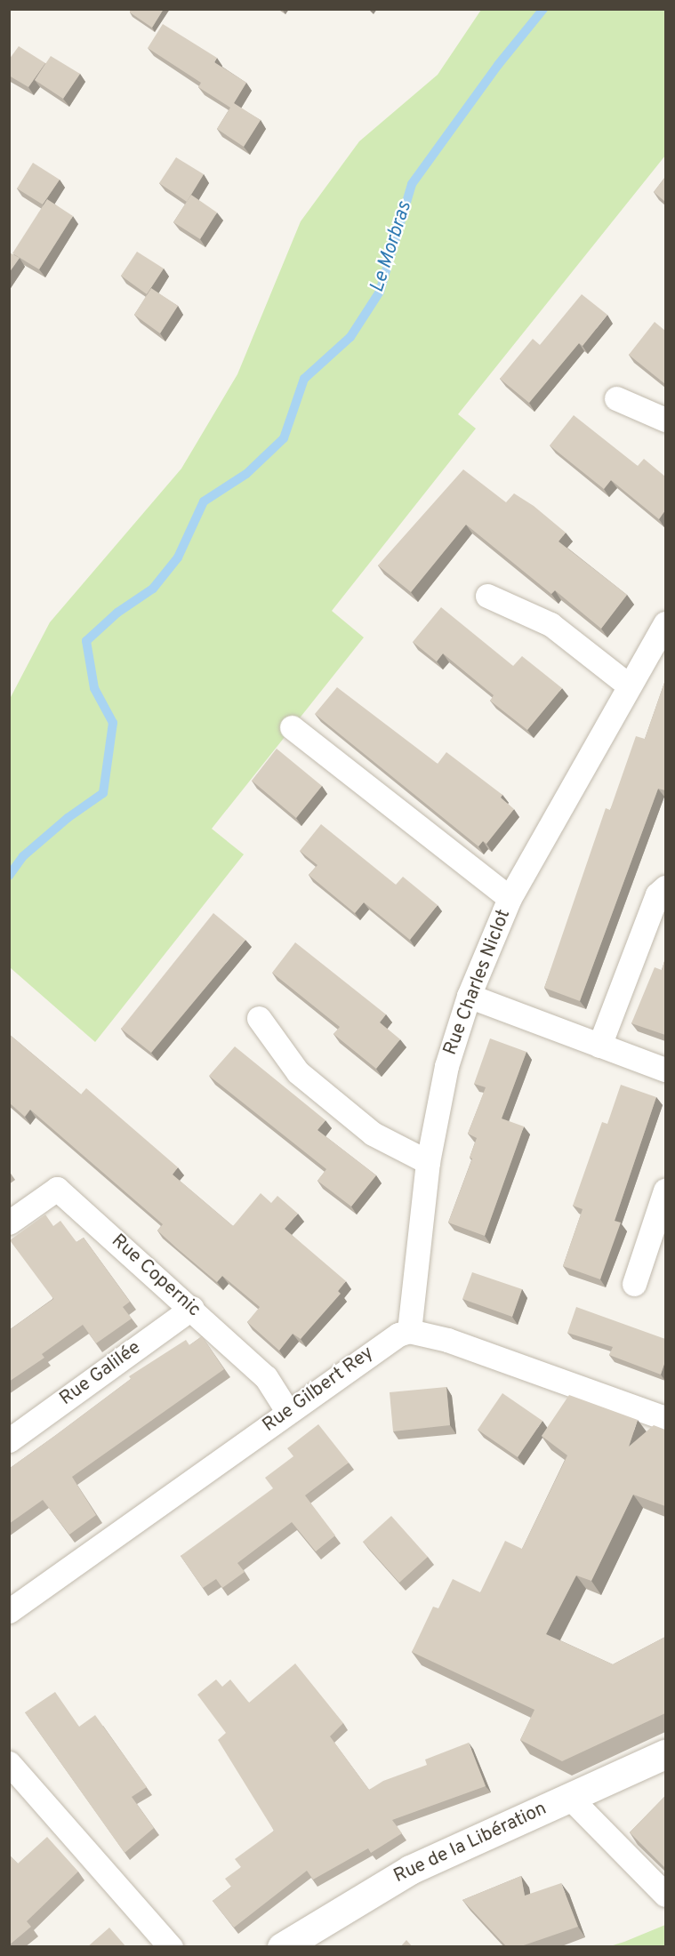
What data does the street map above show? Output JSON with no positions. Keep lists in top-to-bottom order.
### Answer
{
  "streets": {
    "street": [
      "Rue Charles Niclot",
      "Rue Copernic",
      "Rue Galilée",
      "Rue Gilbert Rey",
      "Rue de la Libération"
    ]
  },
  "crossings": [
    ["Rue Charles Niclot", "Rue Gilbert Rey"],
    ["Rue Copernic", "Rue Galilée"],
    ["Rue Copernic", "Rue Gilbert Rey"]
  ],
  "water": ["Le Morbras"]
}
